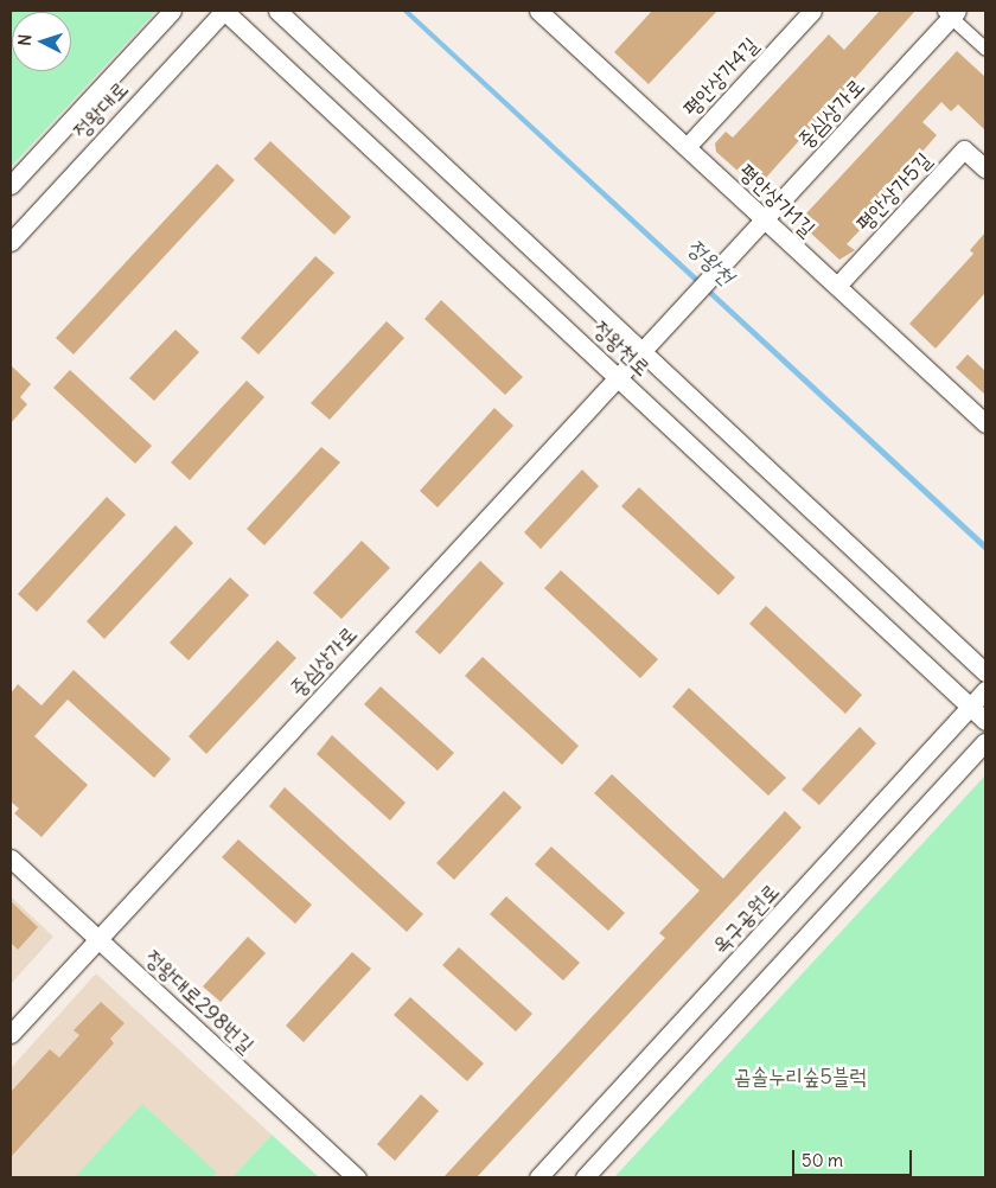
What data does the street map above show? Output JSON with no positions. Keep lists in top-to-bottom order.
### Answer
{
  "streets": {
    "street": [
      "평안상가4길",
      "정왕대로",
      "중심상가로",
      "평안상가5길",
      "평안상가1길",
      "정왕천로",
      "옥구공원로",
      "정왕대로298번길"
    ]
  },
  "crossings": [
    ["평안상가4길", "평안상가1길"],
    ["정왕대로", "정왕천로"],
    ["중심상가로", "평안상가1길"],
    ["중심상가로", "정왕천로"],
    ["중심상가로", "정왕대로298번길"],
    ["평안상가5길", "평안상가1길"],
    ["정왕천로", "옥구공원로"]
  ],
  "water": ["정왕천"],
  "parks": ["곰솔누리숲5블럭"],
  "scale_bar": "50 m",
  "north": "left"
}
